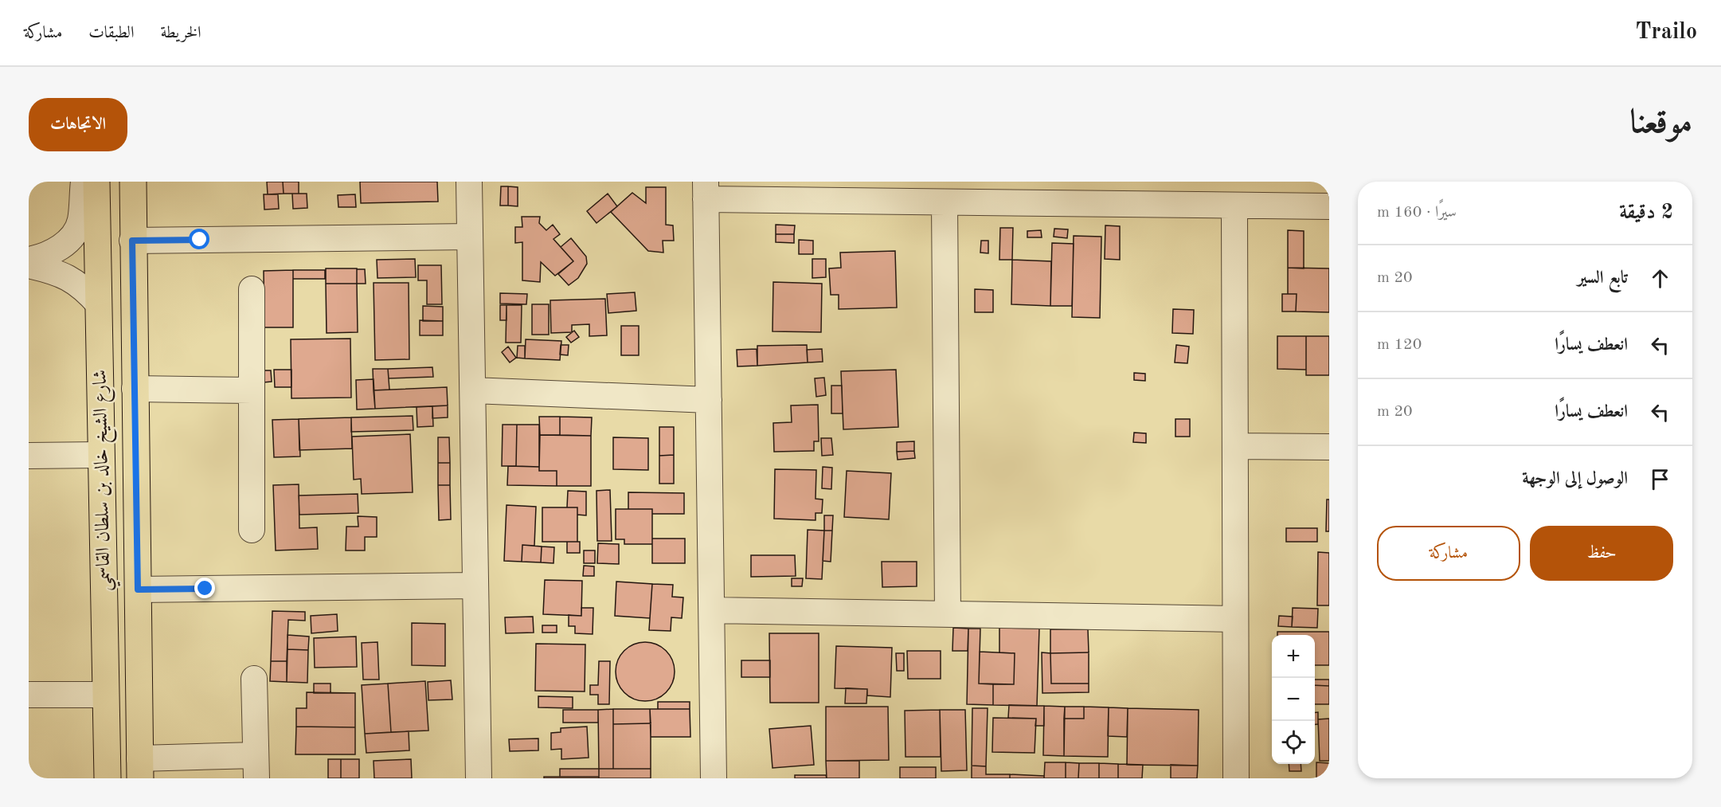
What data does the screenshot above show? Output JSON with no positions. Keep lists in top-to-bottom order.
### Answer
{
  "streets": {
    "main road": ["شارع الشيخ خالد بن سلطان القاسمي"]
  },
  "page": {
    "header": "Trailo",
    "nav": ["الخريطة", "الطبقات", "مشاركة"],
    "title": "موقعنا",
    "buttons": [
      "الاتجاهات",
      ["حفظ", "مشاركة"]
    ],
    "heading": ["2 دقيقة", "سيرًا · 160 m"],
    "list": [
      ["تابع السير", "20 m"],
      ["انعطف يسارًا", "120 m"],
      ["انعطف يسارًا", "20 m"],
      "الوصول إلى الوجهة"
    ],
    "map_buttons": ["+", "−"]
  }
}
